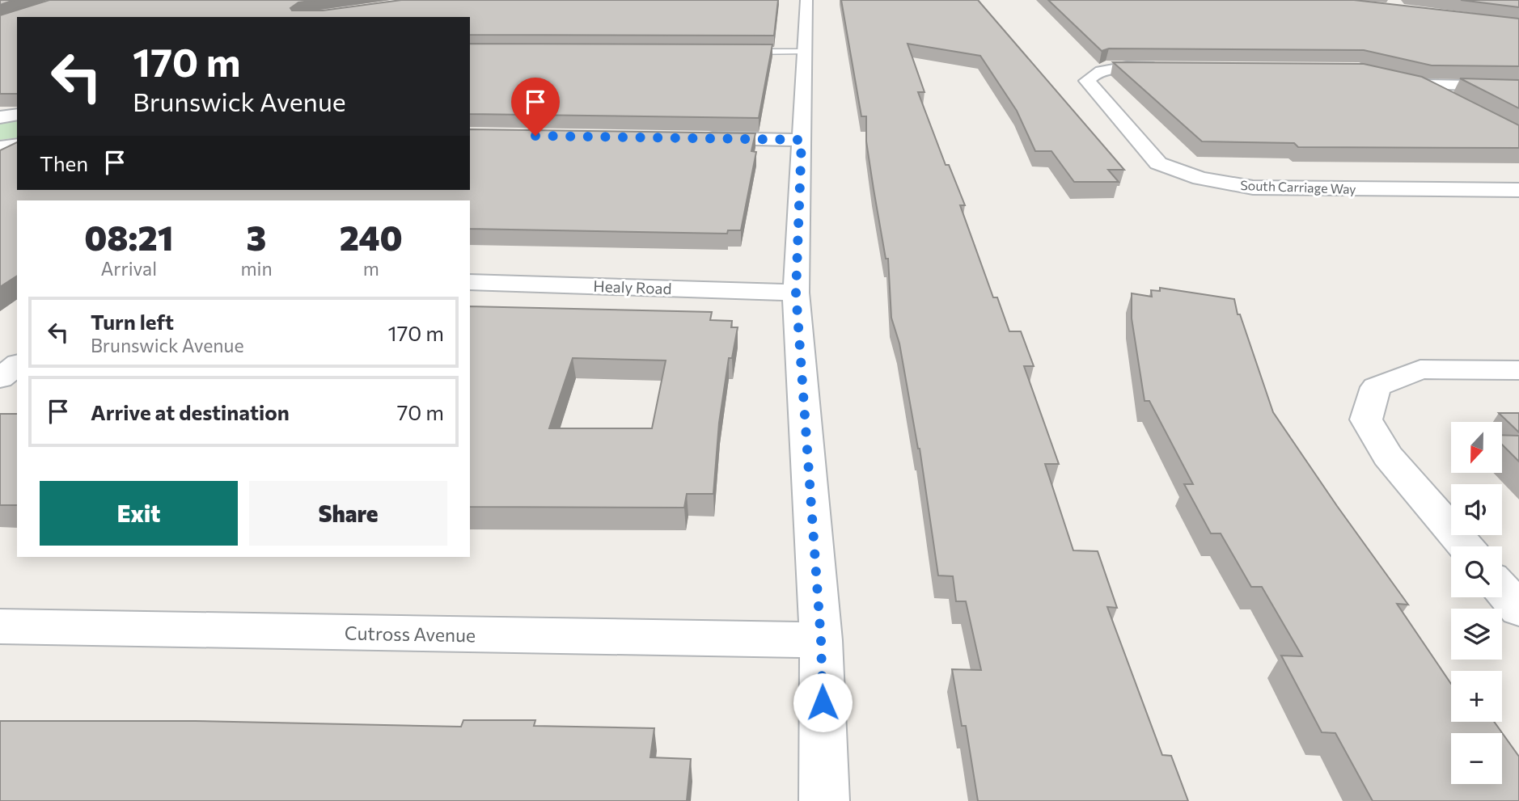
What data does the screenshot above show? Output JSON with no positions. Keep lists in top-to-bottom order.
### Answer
{
  "streets": {
    "street": ["South Carriage Way", "Healy Road", "Cutross Avenue"]
  },
  "north": "bottom",
  "page": {
    "turn": ["170 m", "Brunswick Avenue"],
    "then": "Then",
    "eta": [
      "08:21",
      "Arrival",
      "3",
      "min",
      "240",
      "m"
    ],
    "list": [
      {
        "name": "Turn left",
        "note": "Brunswick Avenue",
        "value": "170 m"
      },
      {
        "name": "Arrive at destination",
        "value": "70 m"
      }
    ],
    "map_buttons": ["+", "−"],
    "buttons": ["Exit", "Share"]
  }
}
